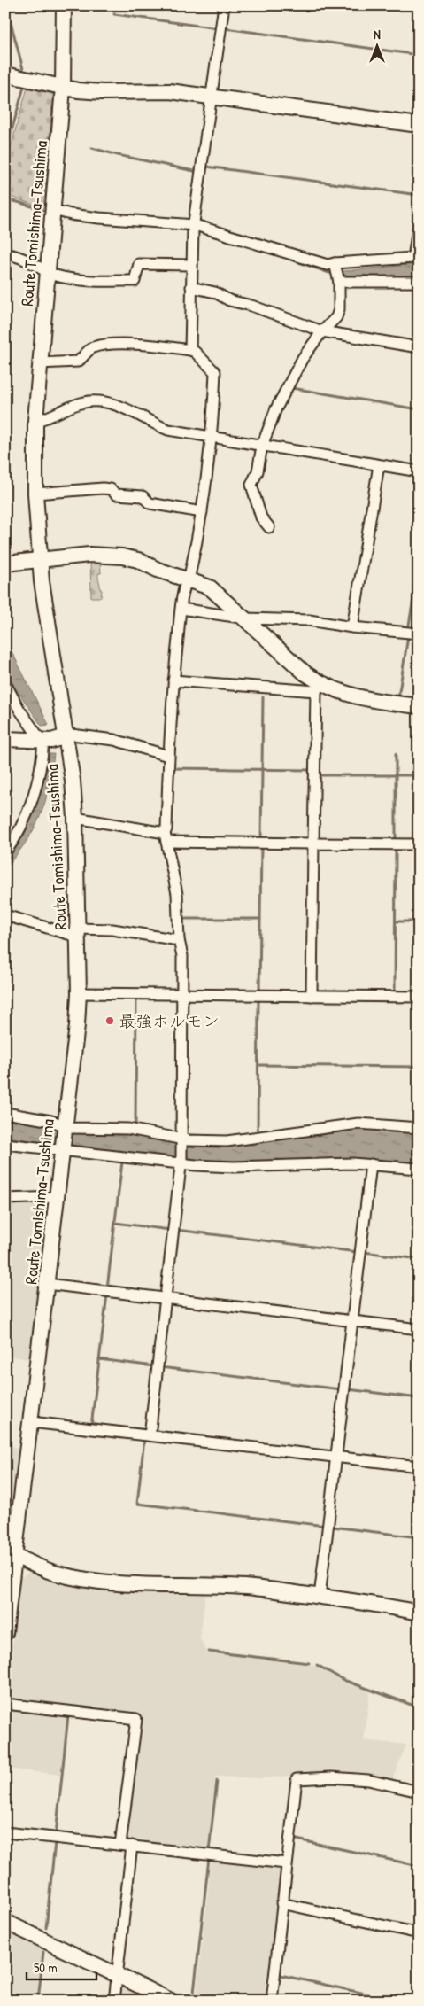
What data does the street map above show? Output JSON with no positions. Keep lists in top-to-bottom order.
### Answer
{
  "streets": {
    "main road": ["Route Tomishima-Tsushima"]
  },
  "places": ["最強ホルモン"],
  "scale_bar": "50 m",
  "north": "top"
}
